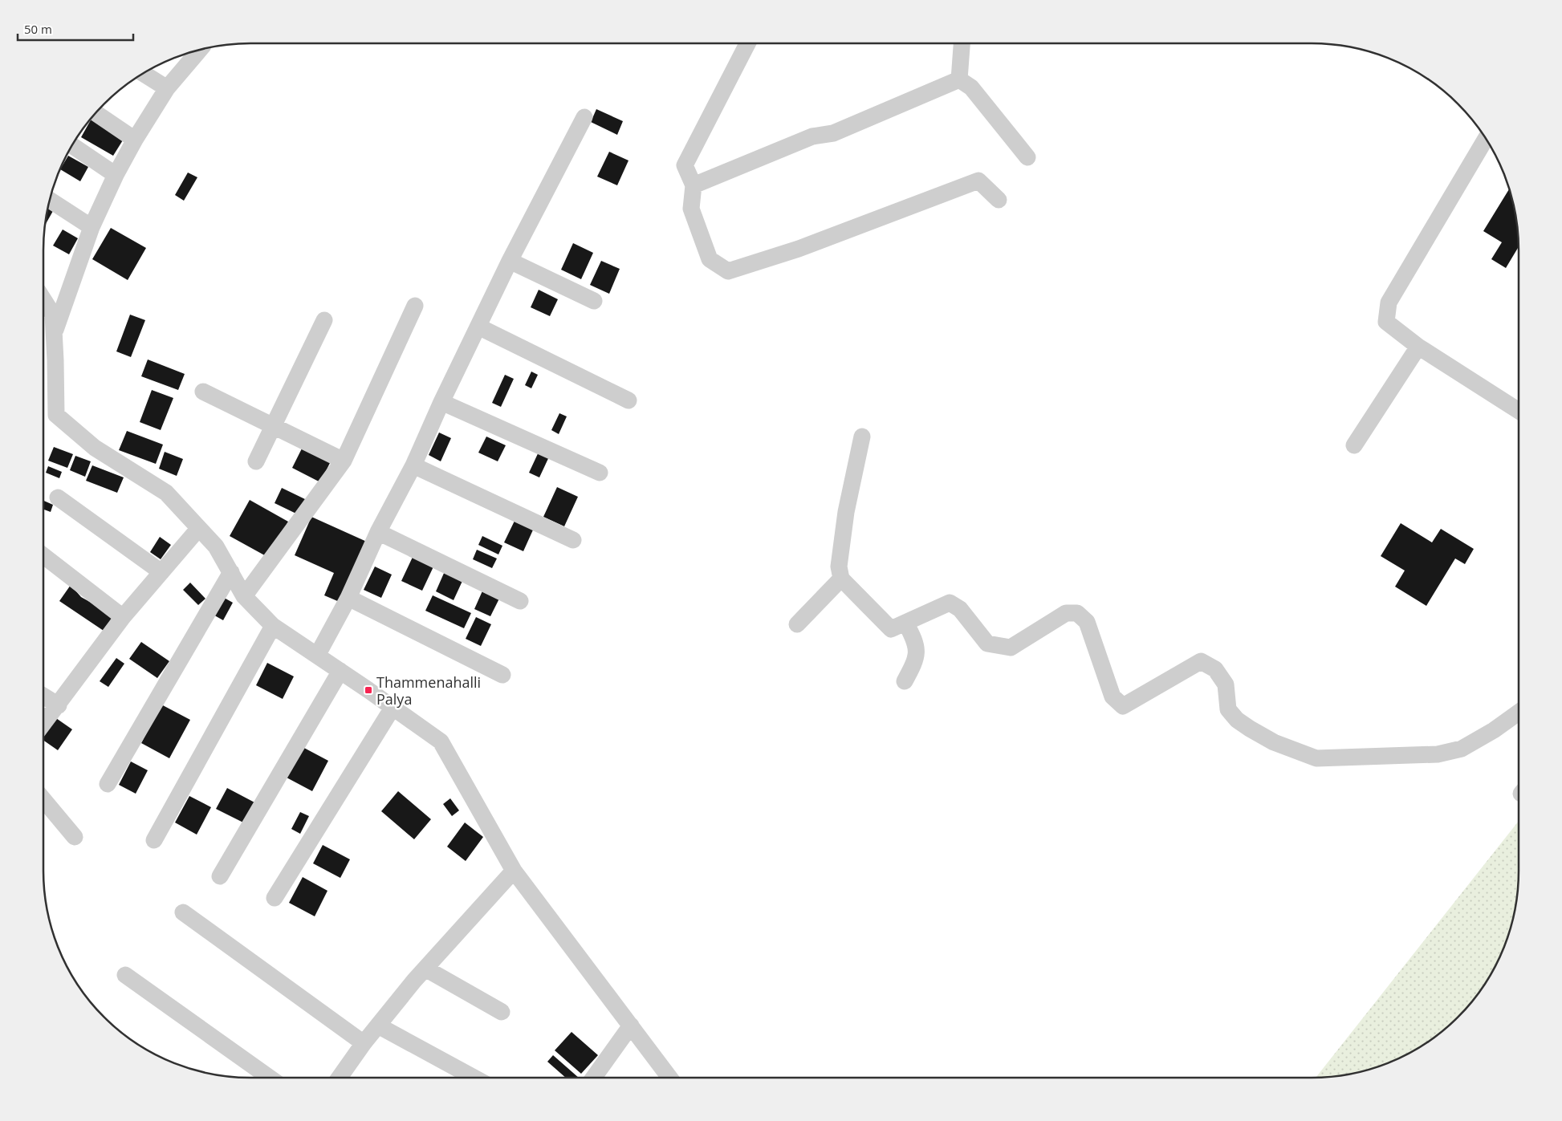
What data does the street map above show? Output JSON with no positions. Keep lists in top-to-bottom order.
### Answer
{
  "places": {
    "transit": ["Thammenahalli Palya"]
  },
  "scale_bar": "50 m"
}
